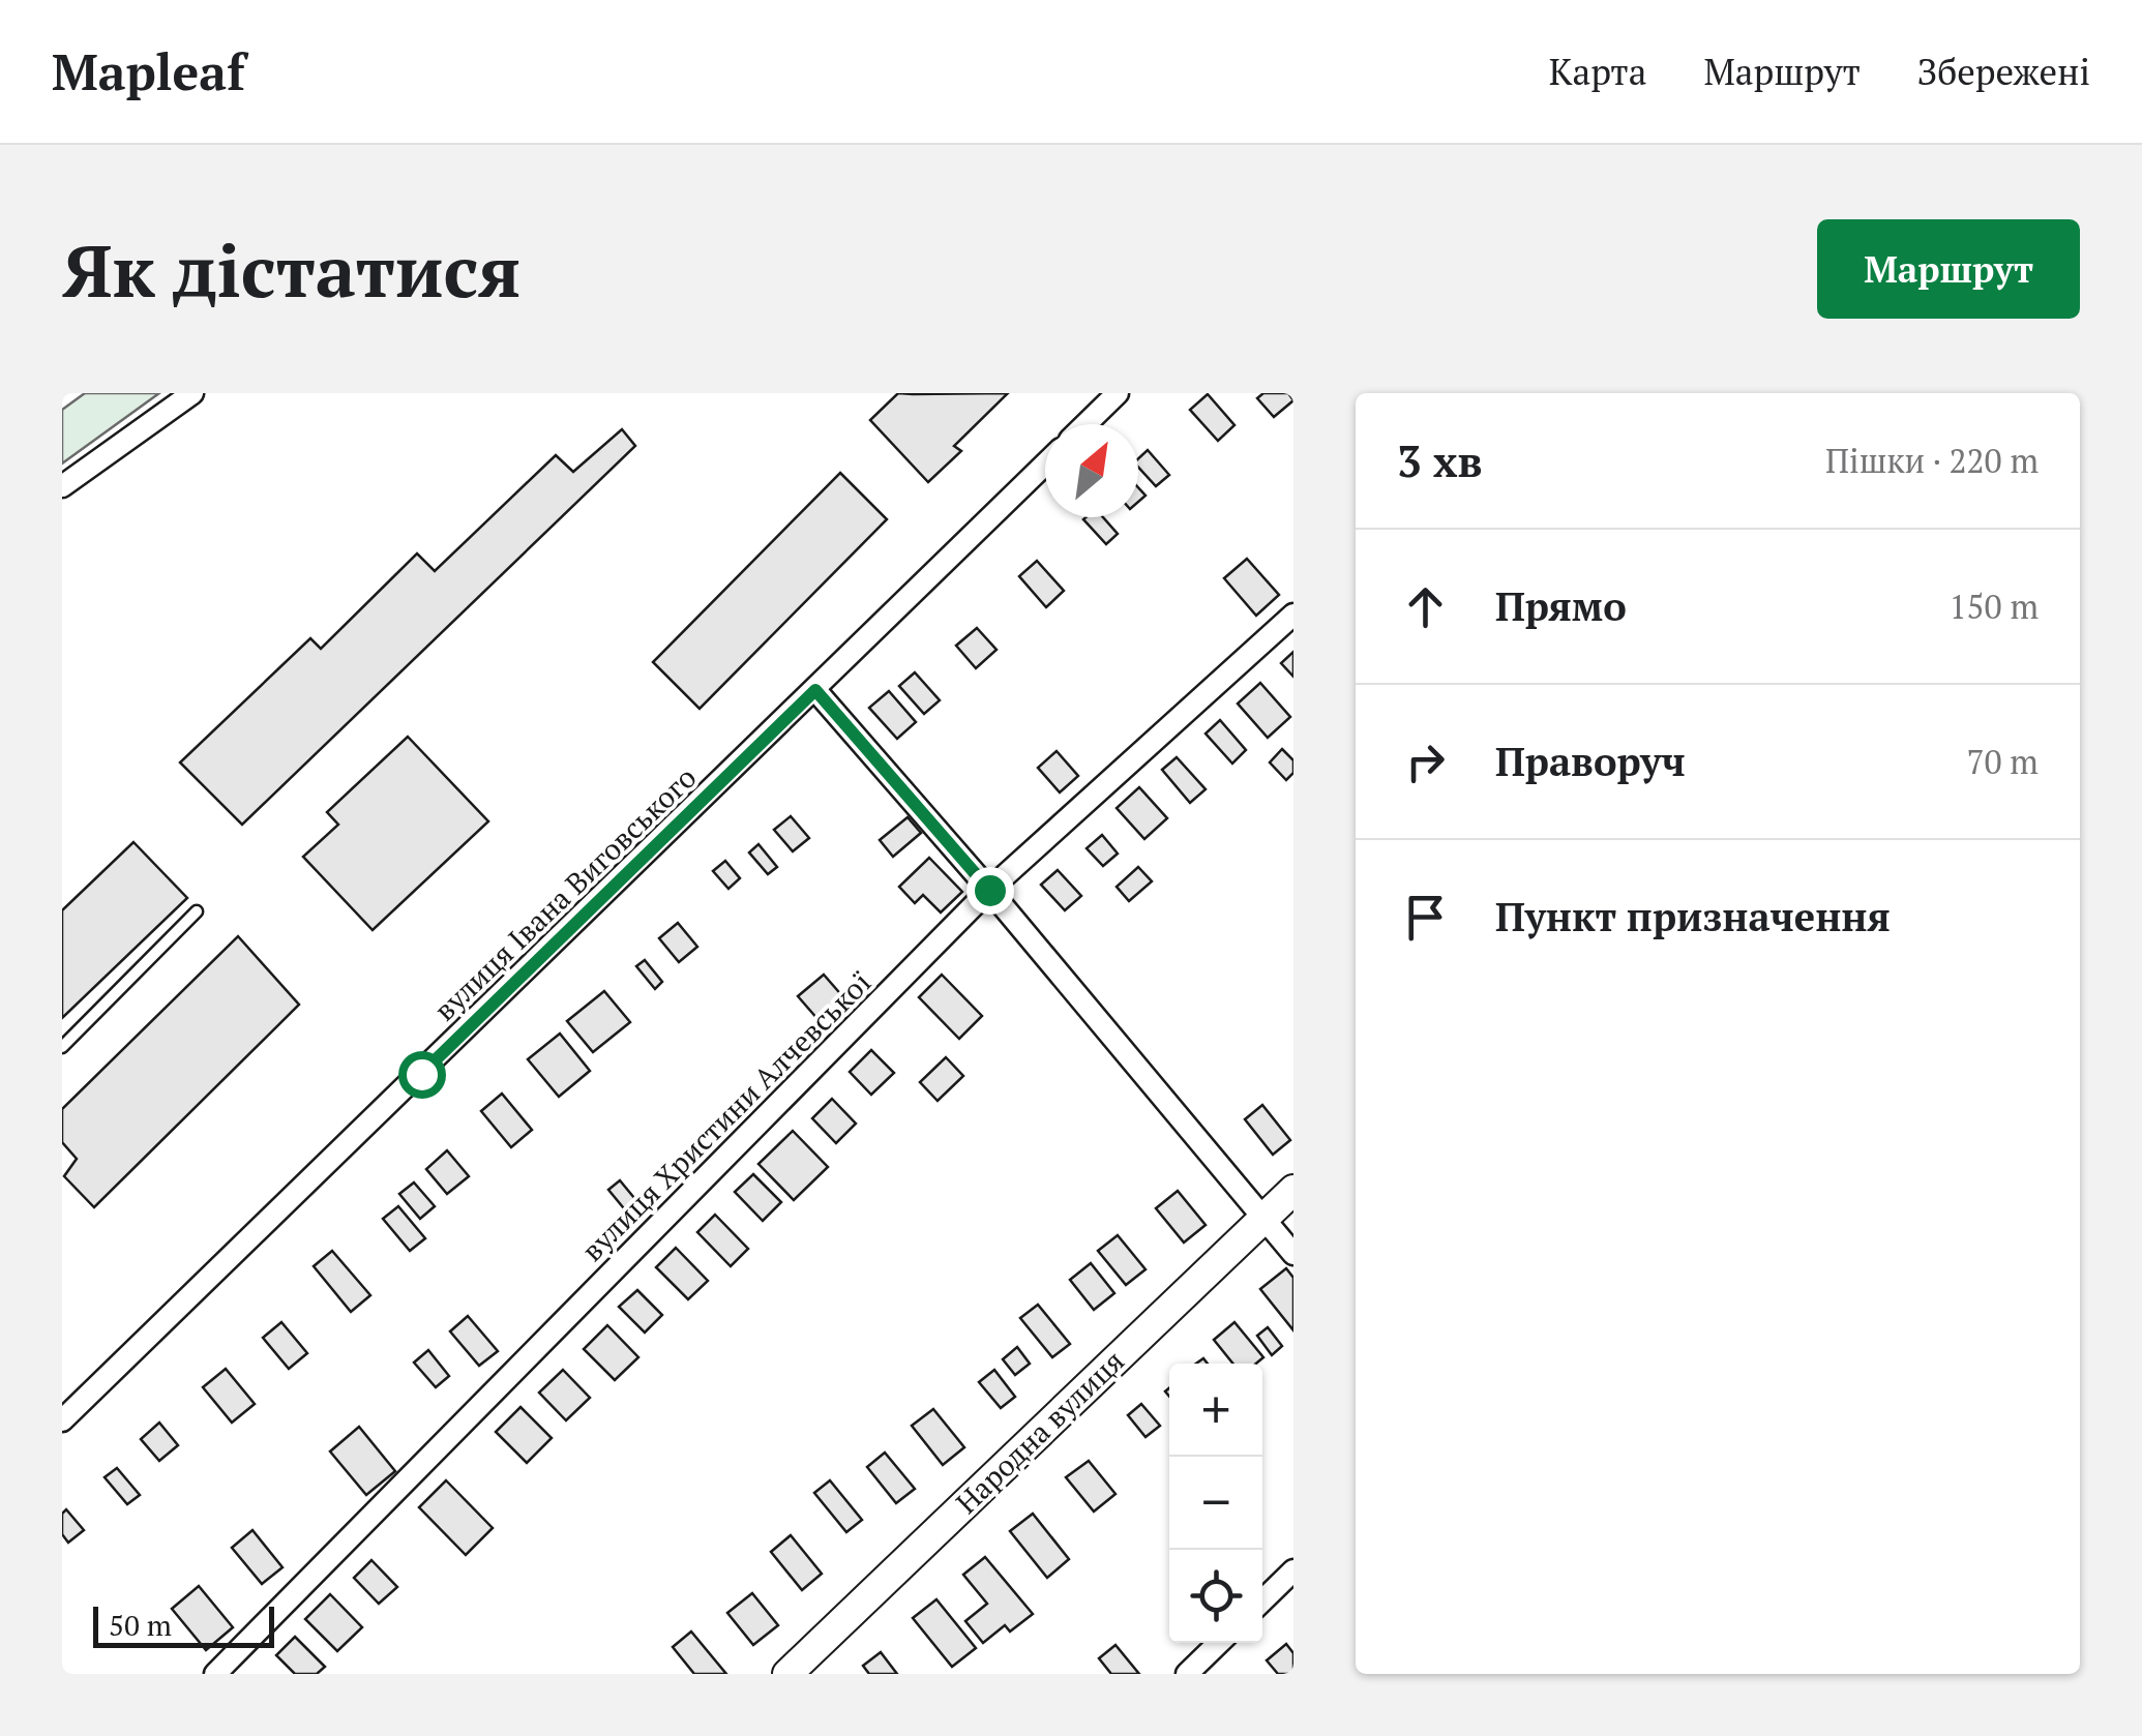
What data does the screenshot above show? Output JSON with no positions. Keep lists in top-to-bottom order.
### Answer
{
  "streets": {
    "street": ["вулиця Івана Виговського", "вулиця Христини Алчевської", "Народна вулиця"]
  },
  "scale_bar": "50 m",
  "north": "top right",
  "page": {
    "header": "Mapleaf",
    "nav": ["Карта", "Маршрут", "Збережені"],
    "buttons": "Маршрут",
    "title": "Як дістатися",
    "heading": ["3 хв", "Пішки · 220 m"],
    "list": [
      ["Прямо", "150 m"],
      ["Праворуч", "70 m"],
      "Пункт призначення"
    ],
    "map_buttons": ["+", "−"],
    "scale": "50 m"
  }
}
